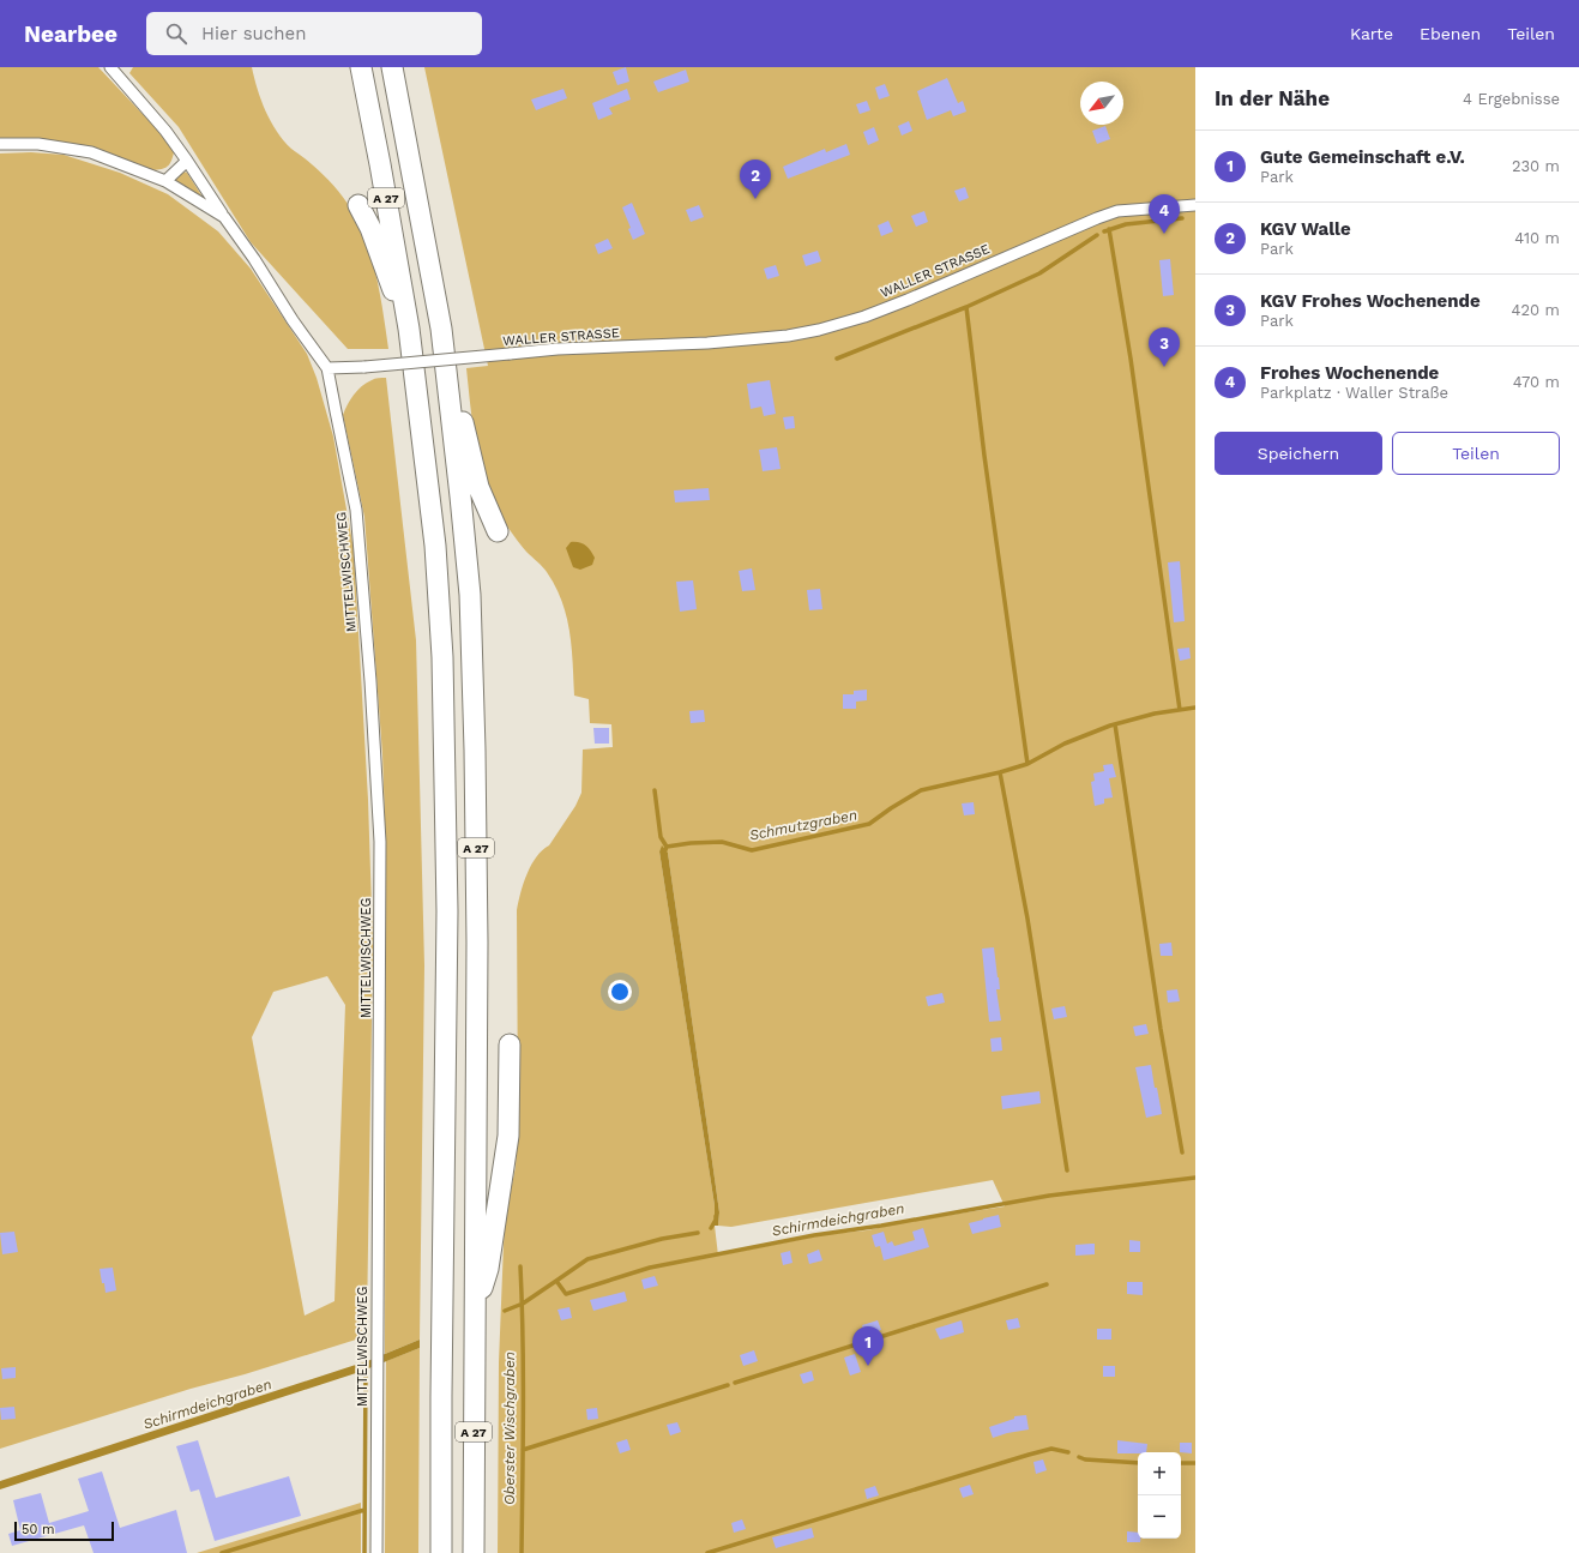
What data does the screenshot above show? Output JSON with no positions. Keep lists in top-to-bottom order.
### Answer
{
  "streets": {
    "highway": ["A 27"],
    "street": ["WALLER STRASSE", "MITTELWISCHWEG"]
  },
  "crossings": [
    ["WALLER STRASSE", "MITTELWISCHWEG"]
  ],
  "water": ["Schmutzgraben", "Schirmdeichgraben", "Oberster Wischgraben"],
  "scale_bar": "50 m",
  "north": "bottom left",
  "page": {
    "header": "Nearbee",
    "search": "Hier suchen",
    "nav": ["Karte", "Ebenen", "Teilen"],
    "heading": ["In der Nähe", "4 Ergebnisse"],
    "list": [
      {
        "mark": "1",
        "name": "Gute Gemeinschaft e.V.",
        "note": "Park",
        "value": "230 m"
      },
      {
        "mark": "2",
        "name": "KGV Walle",
        "note": "Park",
        "value": "410 m"
      },
      {
        "mark": "3",
        "name": "KGV Frohes Wochenende",
        "note": "Park",
        "value": "420 m"
      },
      {
        "mark": "4",
        "name": "Frohes Wochenende",
        "note": "Parkplatz · Waller Straße",
        "value": "470 m"
      }
    ],
    "pins": [
      "2",
      "4",
      "3",
      "1"
    ],
    "buttons": ["Speichern", "Teilen"],
    "map_buttons": ["+", "−"],
    "scale": "50 m"
  }
}
